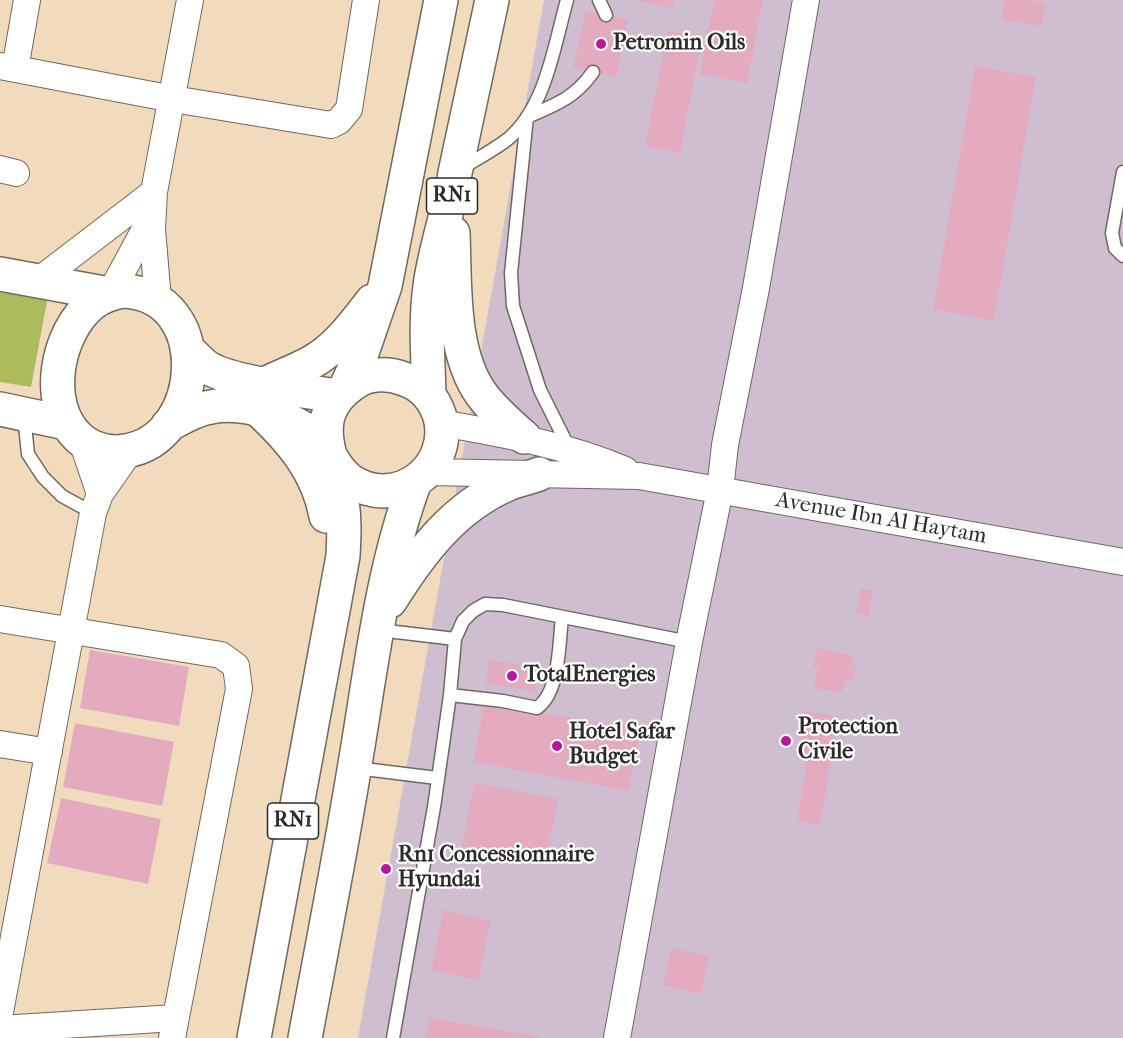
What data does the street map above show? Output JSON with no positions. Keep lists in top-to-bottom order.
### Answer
{
  "streets": {
    "main road": ["RN1"],
    "street": ["Avenue Ibn Al Haytam"]
  },
  "crossings": [
    ["RN1", "Avenue Ibn Al Haytam"]
  ],
  "places": [
    "Petromin Oils",
    "TotalEnergies",
    "Protection Civile",
    "Hotel Safar Budget",
    "Rn1 Concessionnaire Hyundai"
  ]
}
